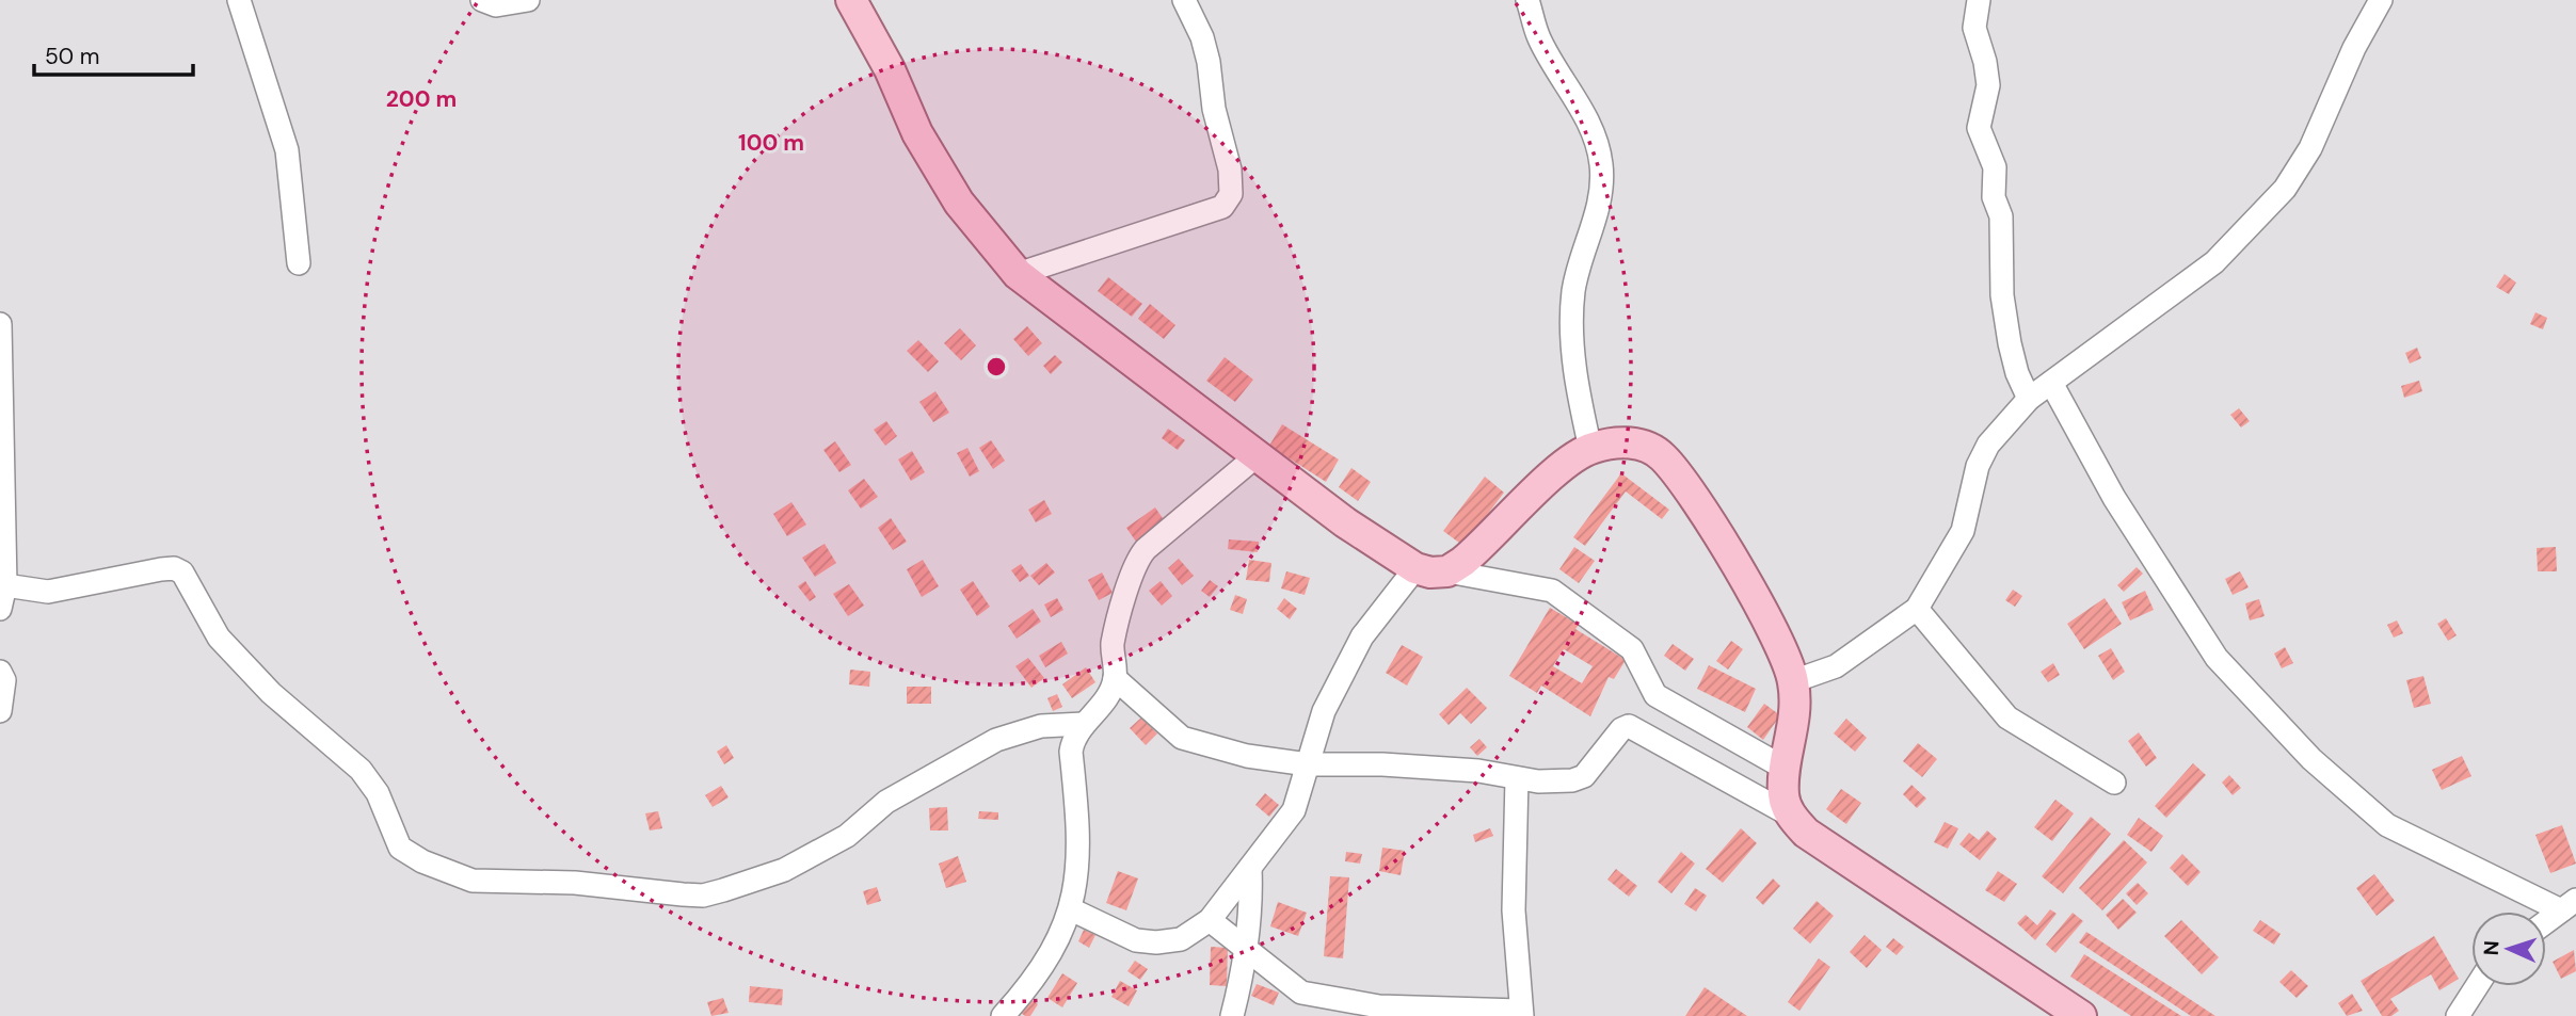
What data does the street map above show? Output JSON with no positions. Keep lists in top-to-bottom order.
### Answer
{
  "scale_bar": "50 m",
  "north": "left",
  "rings": ["200 m", "100 m"]
}
